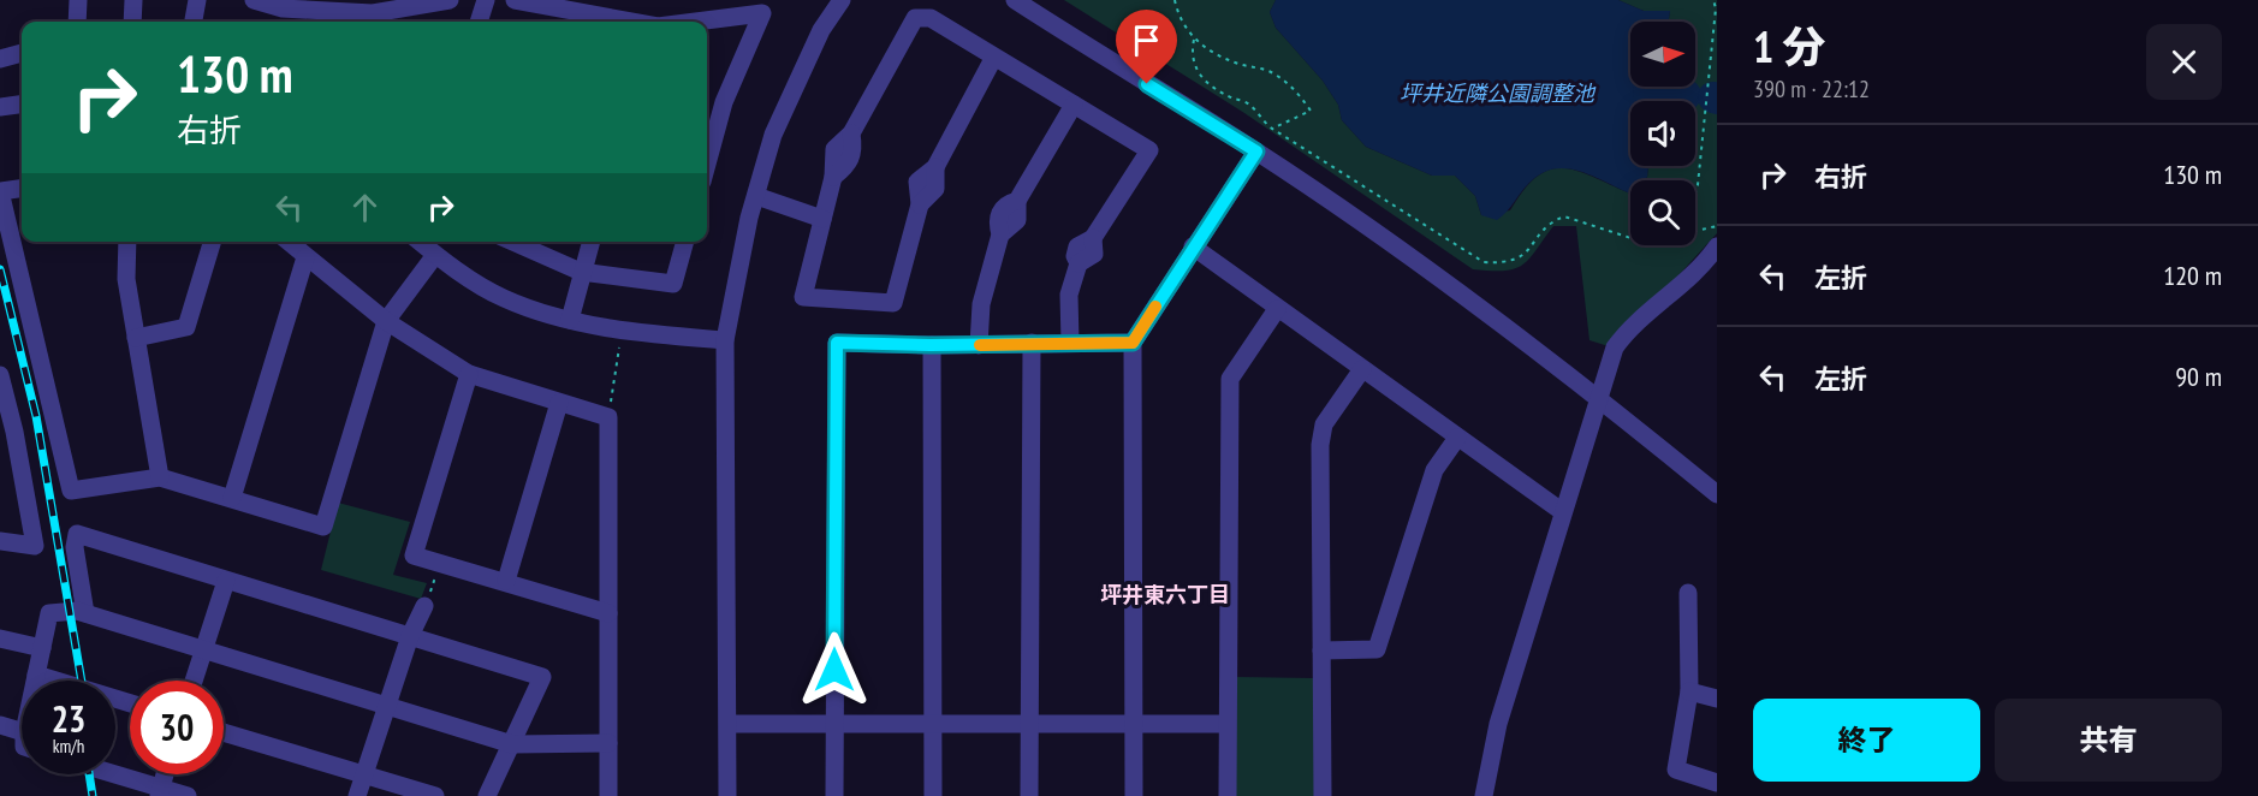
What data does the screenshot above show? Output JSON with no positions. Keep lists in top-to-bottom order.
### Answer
{
  "districts": ["坪井東六丁目"],
  "water": ["坪井近隣公園調整池"],
  "north": "right",
  "page": {
    "heading": ["1 分", "390 m · 22:12"],
    "turn": ["130 m", "右折"],
    "list": [
      {
        "name": "右折",
        "value": "130 m"
      },
      {
        "name": "左折",
        "value": "120 m"
      },
      {
        "name": "左折",
        "value": "90 m"
      }
    ],
    "speed": "23 km/h",
    "limit": "30",
    "buttons": ["終了", "共有"]
  }
}
